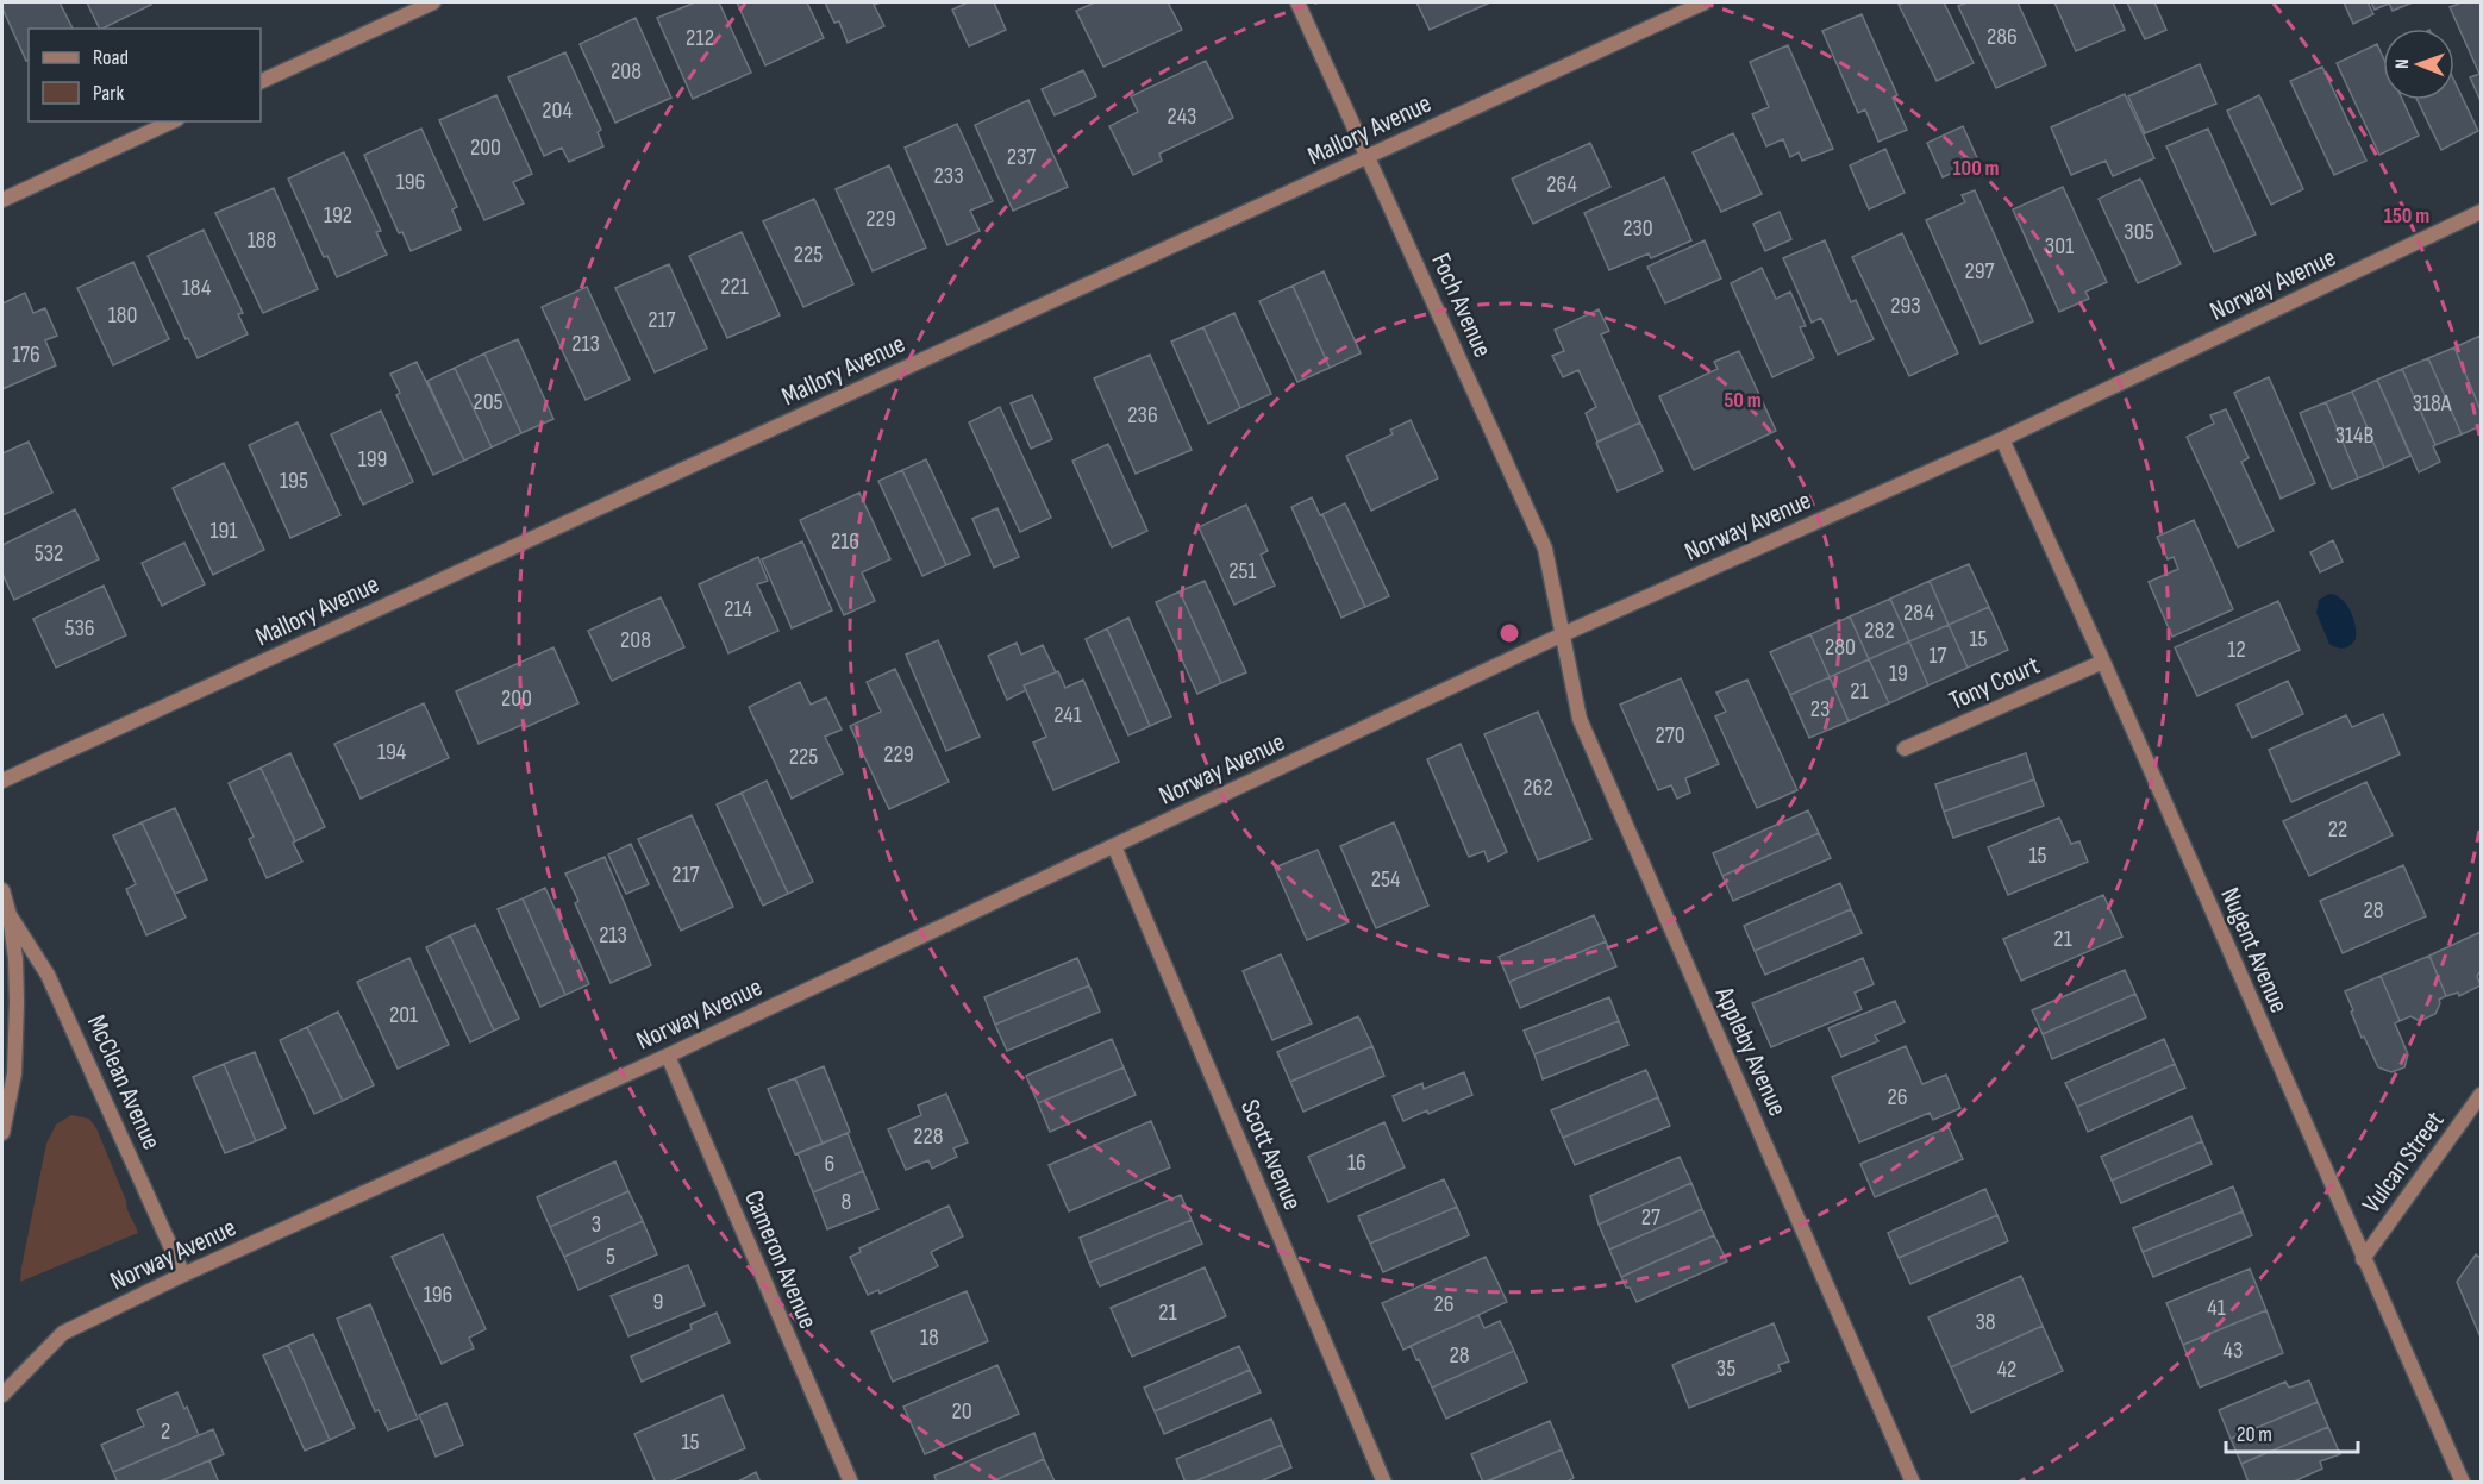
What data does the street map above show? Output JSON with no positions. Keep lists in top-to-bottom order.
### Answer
{
  "streets": {
    "street": [
      "Mallory Avenue",
      "Norway Avenue",
      "Foch Avenue",
      "Tony Court",
      "Nugent Avenue",
      "Appleby Avenue",
      "McClean Avenue",
      "Scott Avenue",
      "Vulcan Street",
      "Cameron Avenue"
    ]
  },
  "crossings": [
    ["Mallory Avenue", "Foch Avenue"],
    ["Norway Avenue", "Foch Avenue"],
    ["Norway Avenue", "Nugent Avenue"],
    ["Norway Avenue", "Appleby Avenue"],
    ["Norway Avenue", "McClean Avenue"],
    ["Norway Avenue", "Scott Avenue"],
    ["Norway Avenue", "Cameron Avenue"],
    ["Foch Avenue", "Appleby Avenue"],
    ["Tony Court", "Nugent Avenue"],
    ["Nugent Avenue", "Vulcan Street"]
  ],
  "house_numbers": [
    "286",
    "212",
    "208",
    "204",
    "243",
    "200",
    "237",
    "233",
    "196",
    "264",
    "192",
    "229",
    "230",
    "305",
    "188",
    "301",
    "225",
    "297",
    "221",
    "184",
    "293",
    "180",
    "217",
    "213",
    "176",
    "205",
    "318A",
    "236",
    "314B",
    "199",
    "195",
    "191",
    "216",
    "532",
    "251",
    "214",
    "284",
    "536",
    "282",
    "15",
    "208",
    "280",
    "12",
    "17",
    "19",
    "21",
    "200",
    "23",
    "241",
    "270",
    "194",
    "229",
    "225",
    "262",
    "22",
    "15",
    "217",
    "254",
    "28",
    "213",
    "21",
    "201",
    "26",
    "228",
    "16",
    "6",
    "8",
    "27",
    "3",
    "5",
    "196",
    "9",
    "26",
    "41",
    "21",
    "38",
    "18",
    "43",
    "28",
    "35",
    "42",
    "20",
    "2",
    "15"
  ],
  "legend": ["Road", "Park"],
  "scale_bar": "20 m",
  "north": "left",
  "rings": ["100 m", "150 m", "50 m"]
}
